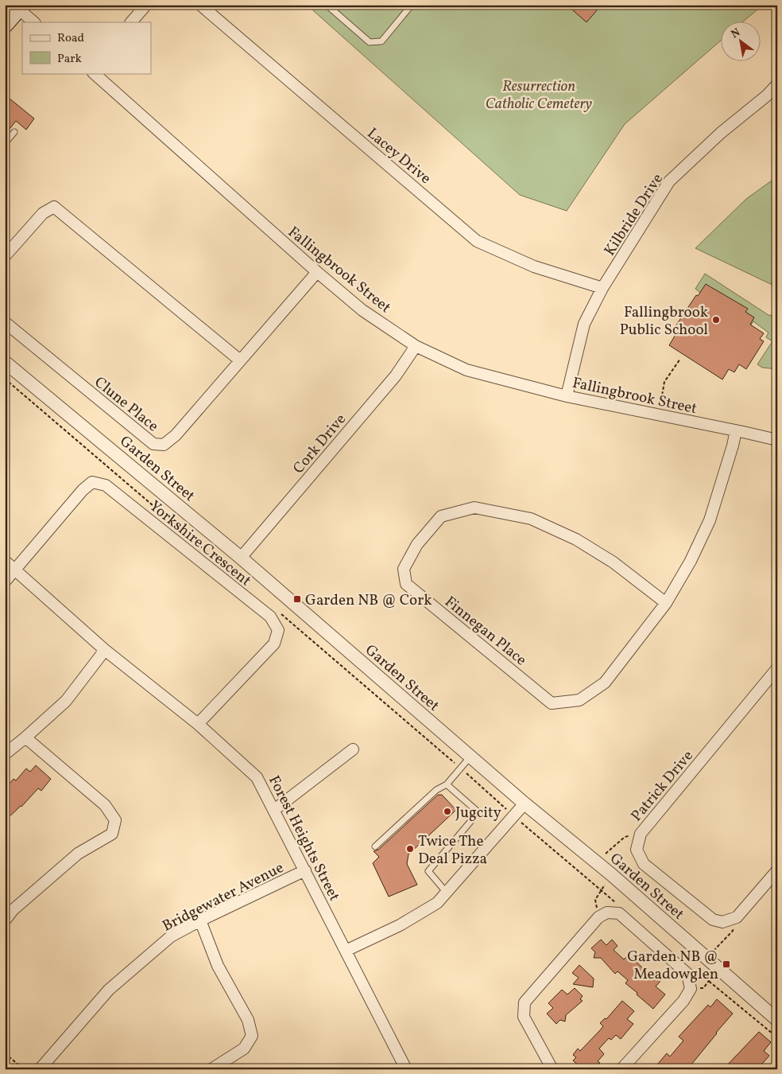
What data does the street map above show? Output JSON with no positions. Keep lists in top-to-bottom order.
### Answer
{
  "streets": {
    "street": [
      "Lacey Drive",
      "Kilbride Drive",
      "Fallingbrook Street",
      "Clune Place",
      "Cork Drive",
      "Garden Street",
      "Yorkshire Crescent",
      "Finnegan Place",
      "Patrick Drive",
      "Forest Heights Street",
      "Bridgewater Avenue"
    ]
  },
  "crossings": [
    ["Lacey Drive", "Kilbride Drive"],
    ["Kilbride Drive", "Fallingbrook Street"],
    ["Fallingbrook Street", "Clune Place"],
    ["Fallingbrook Street", "Cork Drive"],
    ["Fallingbrook Street", "Finnegan Place"],
    ["Cork Drive", "Garden Street"],
    ["Yorkshire Crescent", "Forest Heights Street"],
    ["Forest Heights Street", "Bridgewater Avenue"]
  ],
  "parks": ["Resurrection Catholic Cemetery"],
  "places": {
    "other": ["Fallingbrook Public School", "Jugcity", "Twice The Deal Pizza"],
    "transit": ["Garden NB @ Cork", "Garden NB @ Meadowglen"]
  },
  "legend": ["Road", "Park"],
  "north": "top left"
}
